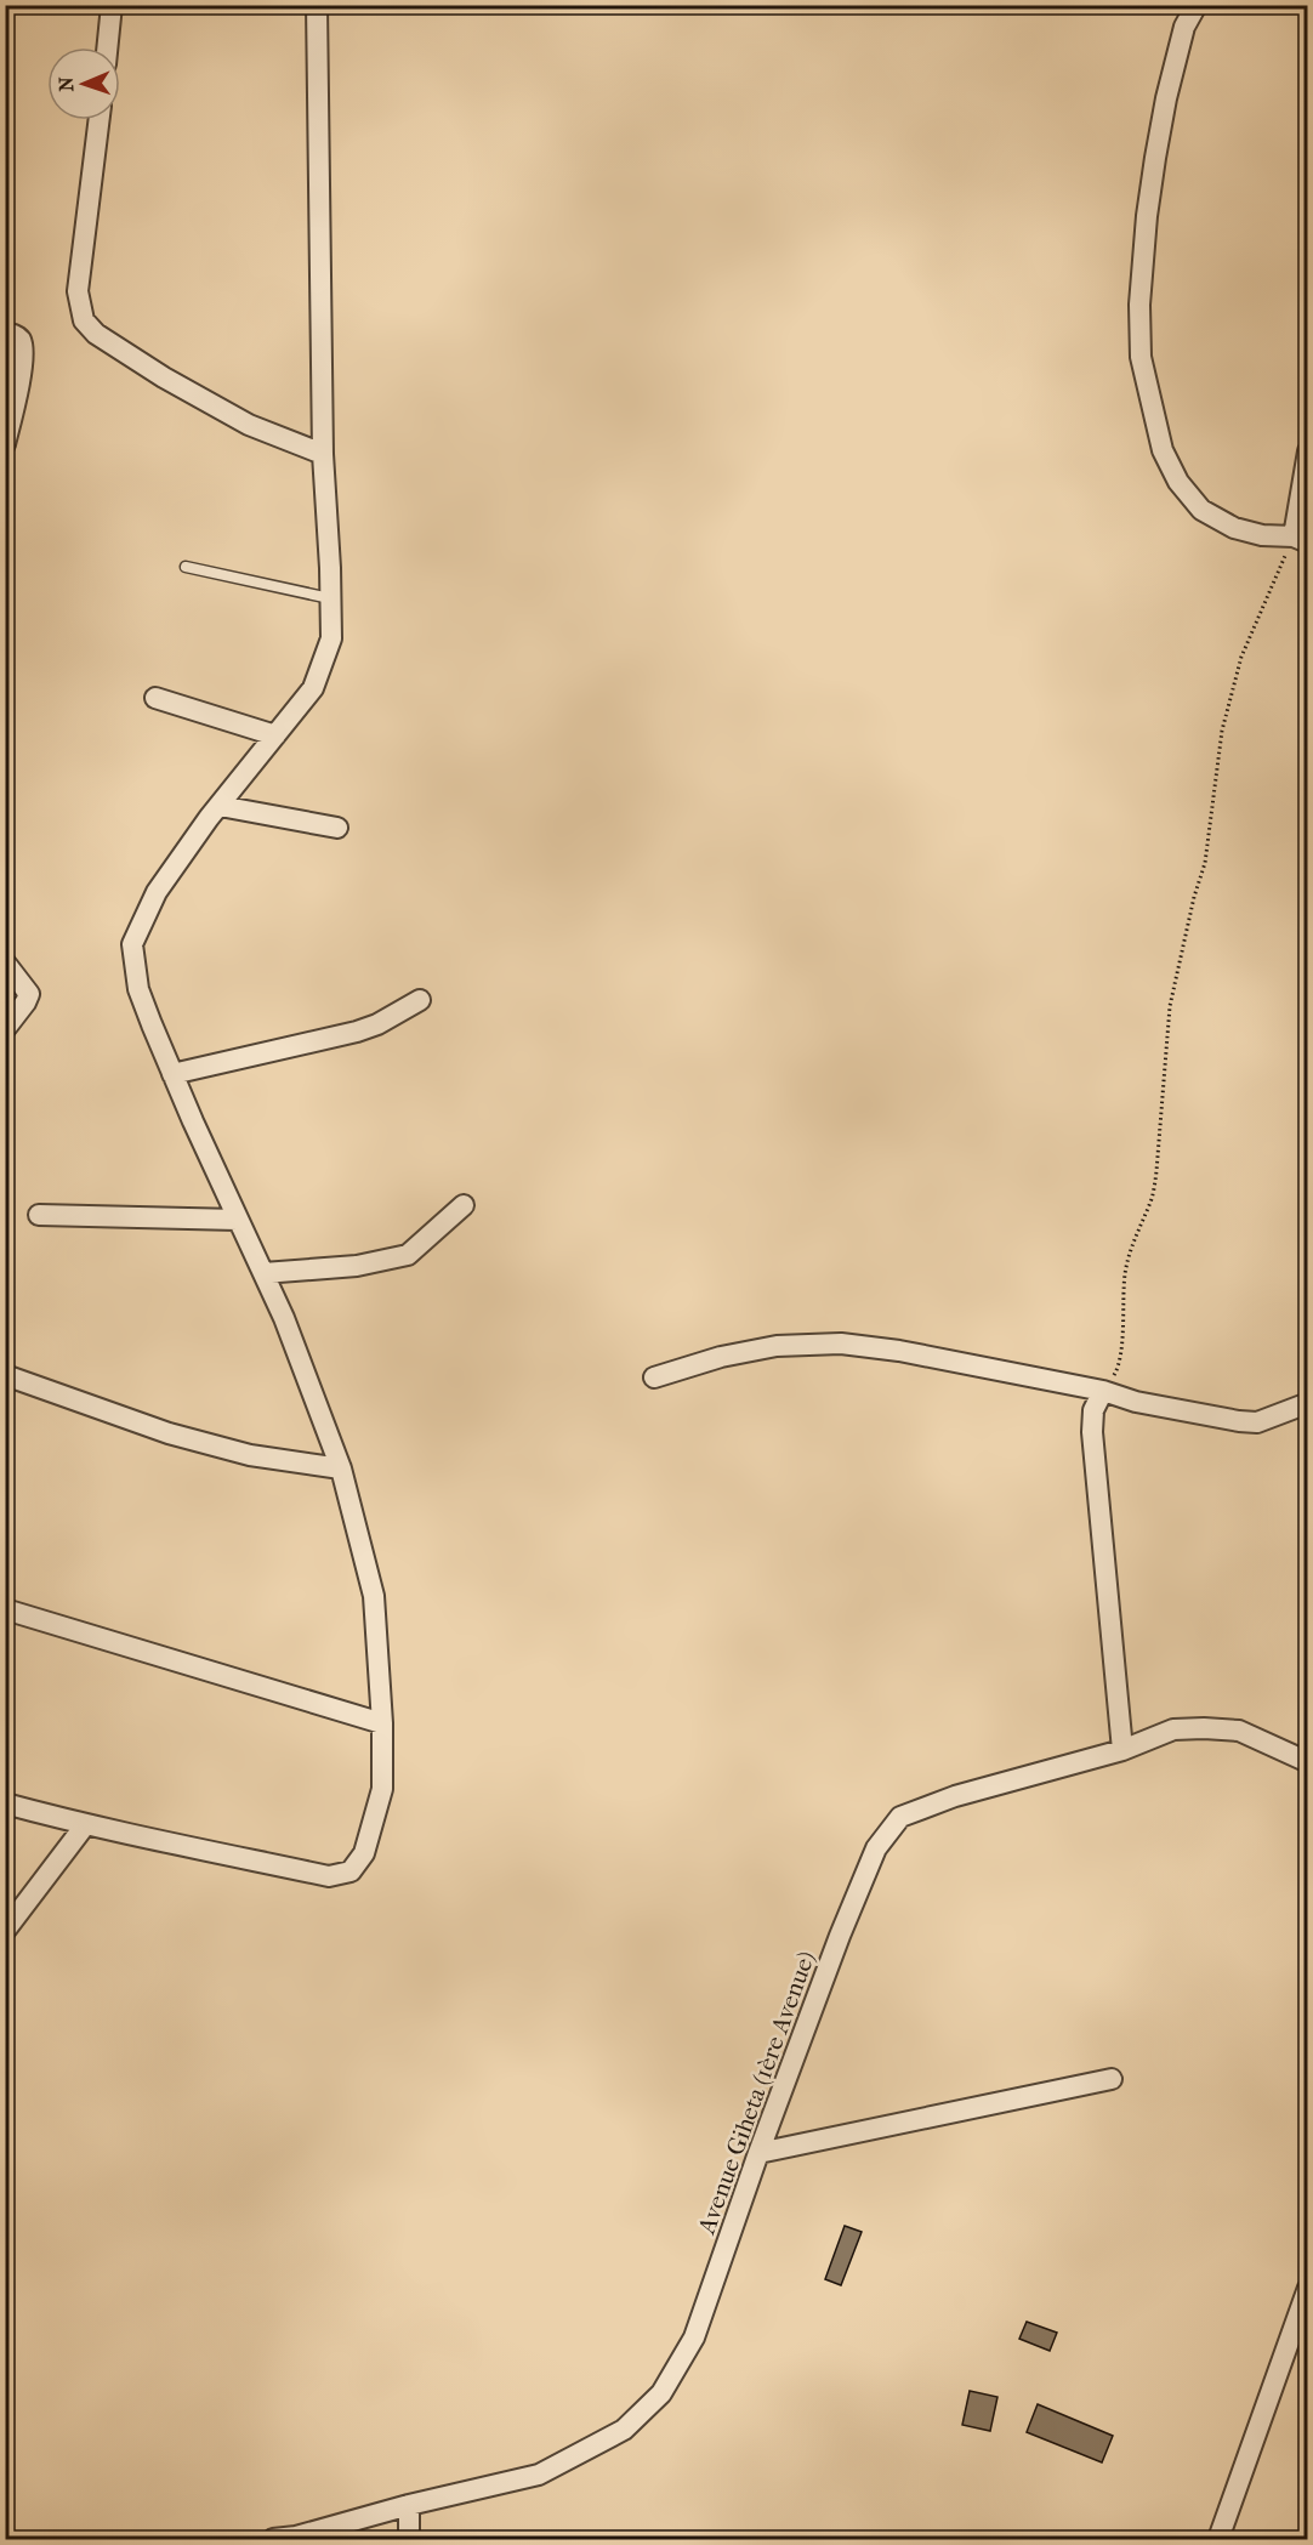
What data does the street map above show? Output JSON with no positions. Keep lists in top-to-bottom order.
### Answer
{
  "streets": {
    "street": ["Avenue Giheta (1ère Avenue)"]
  },
  "north": "left"
}
